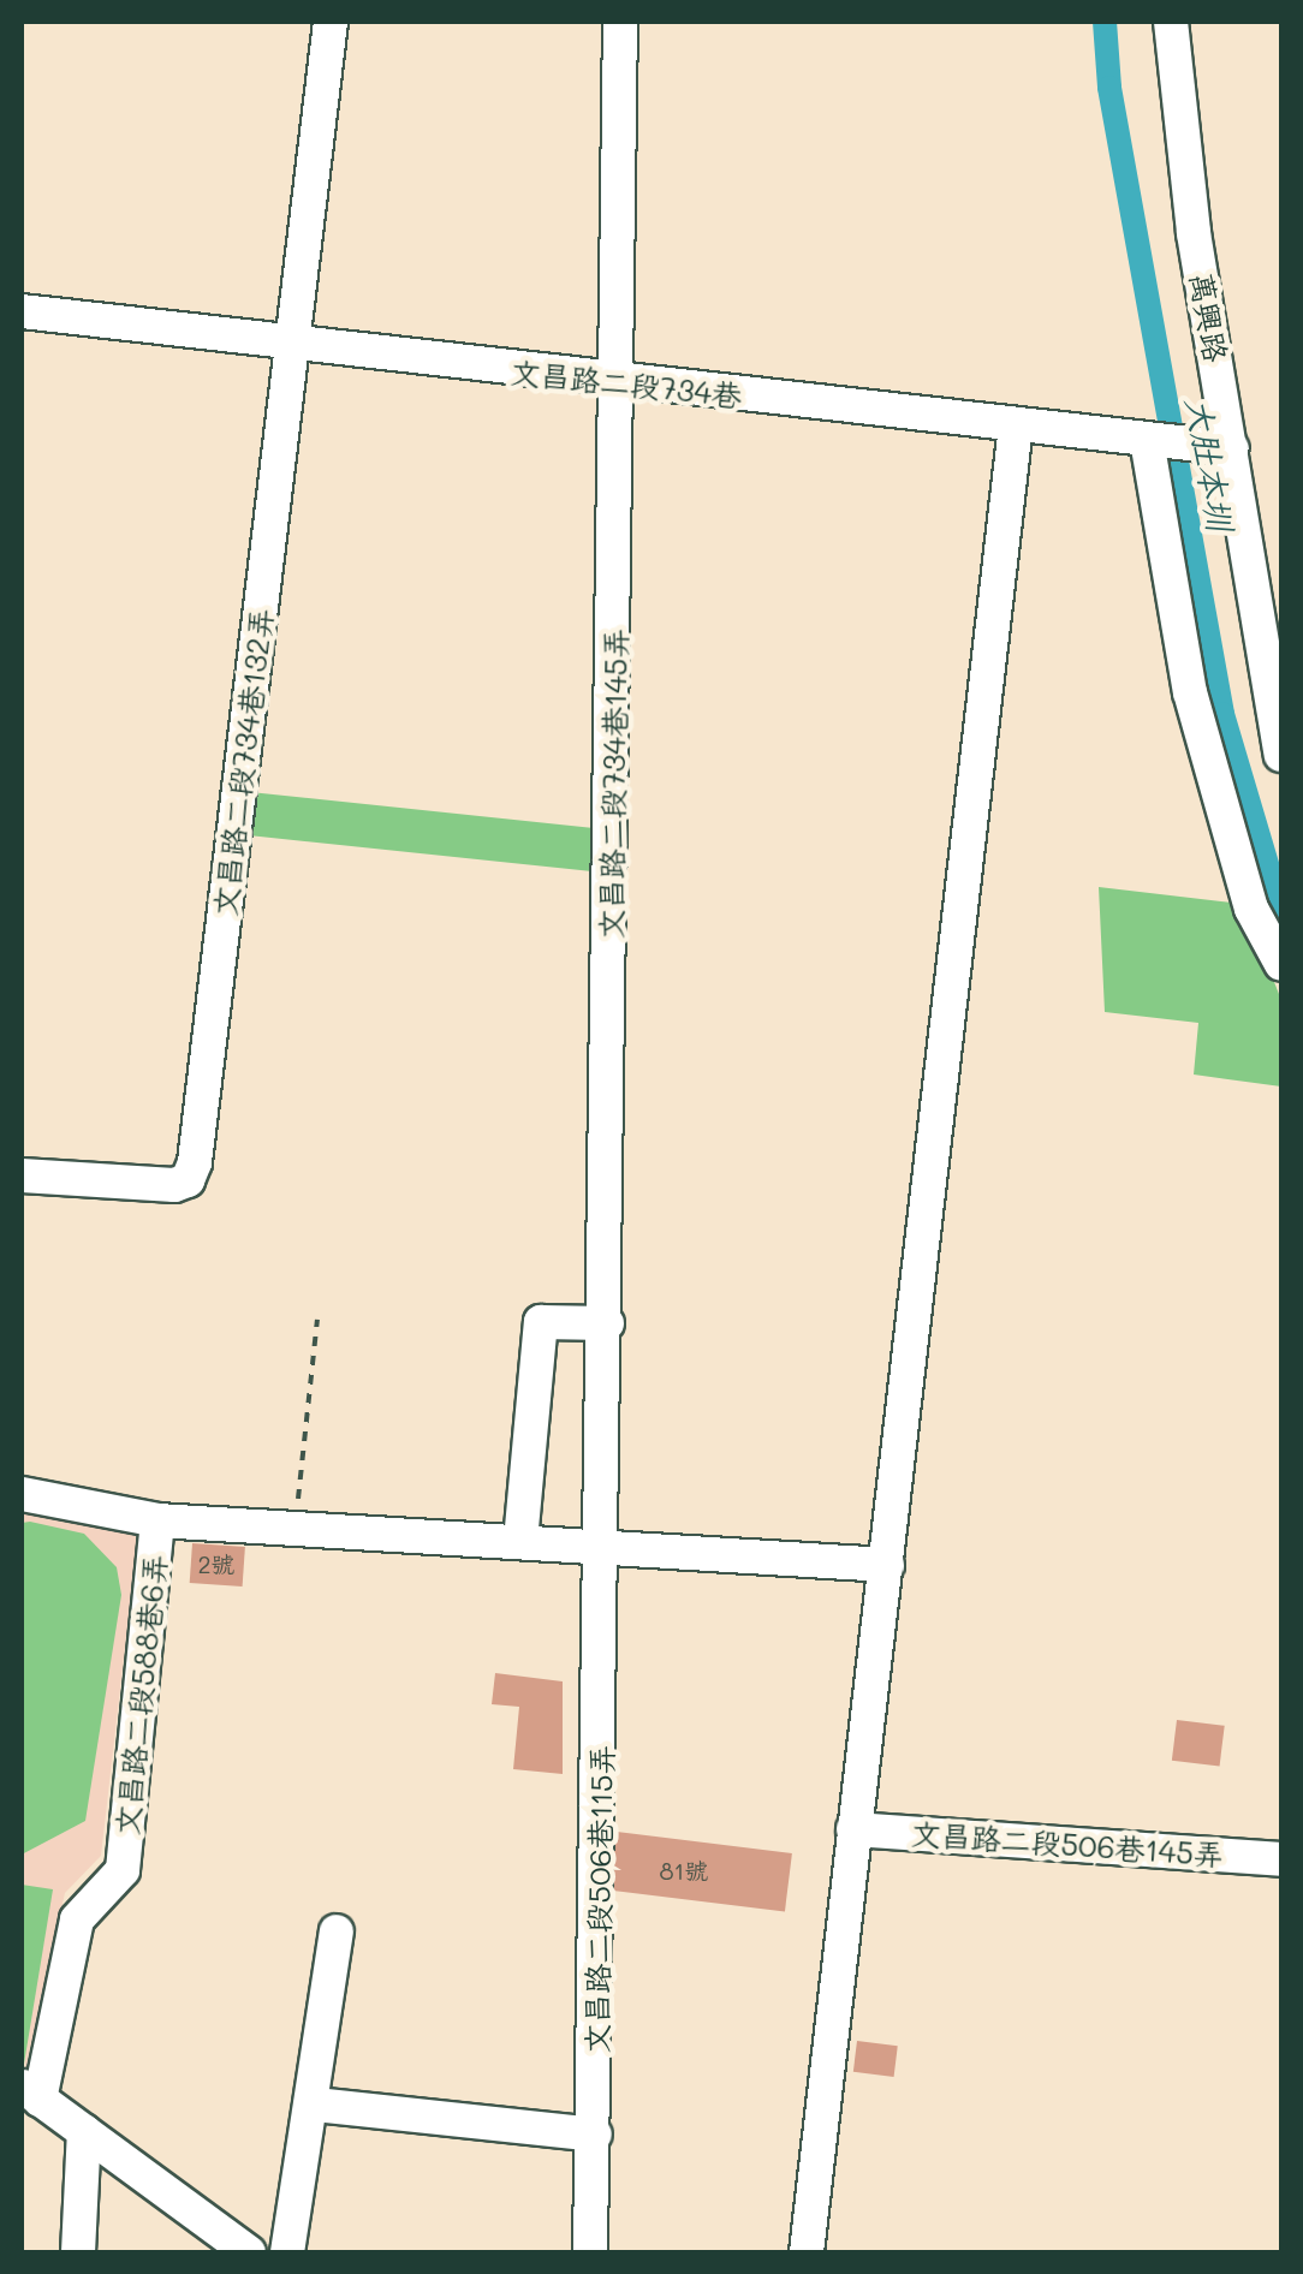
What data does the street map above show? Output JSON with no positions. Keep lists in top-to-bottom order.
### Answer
{
  "streets": {
    "street": [
      "萬興路",
      "文昌路二段734巷",
      "文昌路二段734巷132弄",
      "文昌路二段734巷145弄",
      "文昌路二段588巷6弄",
      "文昌路二段506巷145弄",
      "文昌路二段506巷115弄"
    ]
  },
  "crossings": [
    ["萬興路", "文昌路二段734巷"],
    ["文昌路二段734巷", "文昌路二段734巷132弄"],
    ["文昌路二段734巷", "文昌路二段734巷145弄"],
    ["文昌路二段734巷145弄", "文昌路二段506巷115弄"]
  ],
  "water": ["大肚本圳"],
  "house_numbers": ["2號", "81號"]
}
